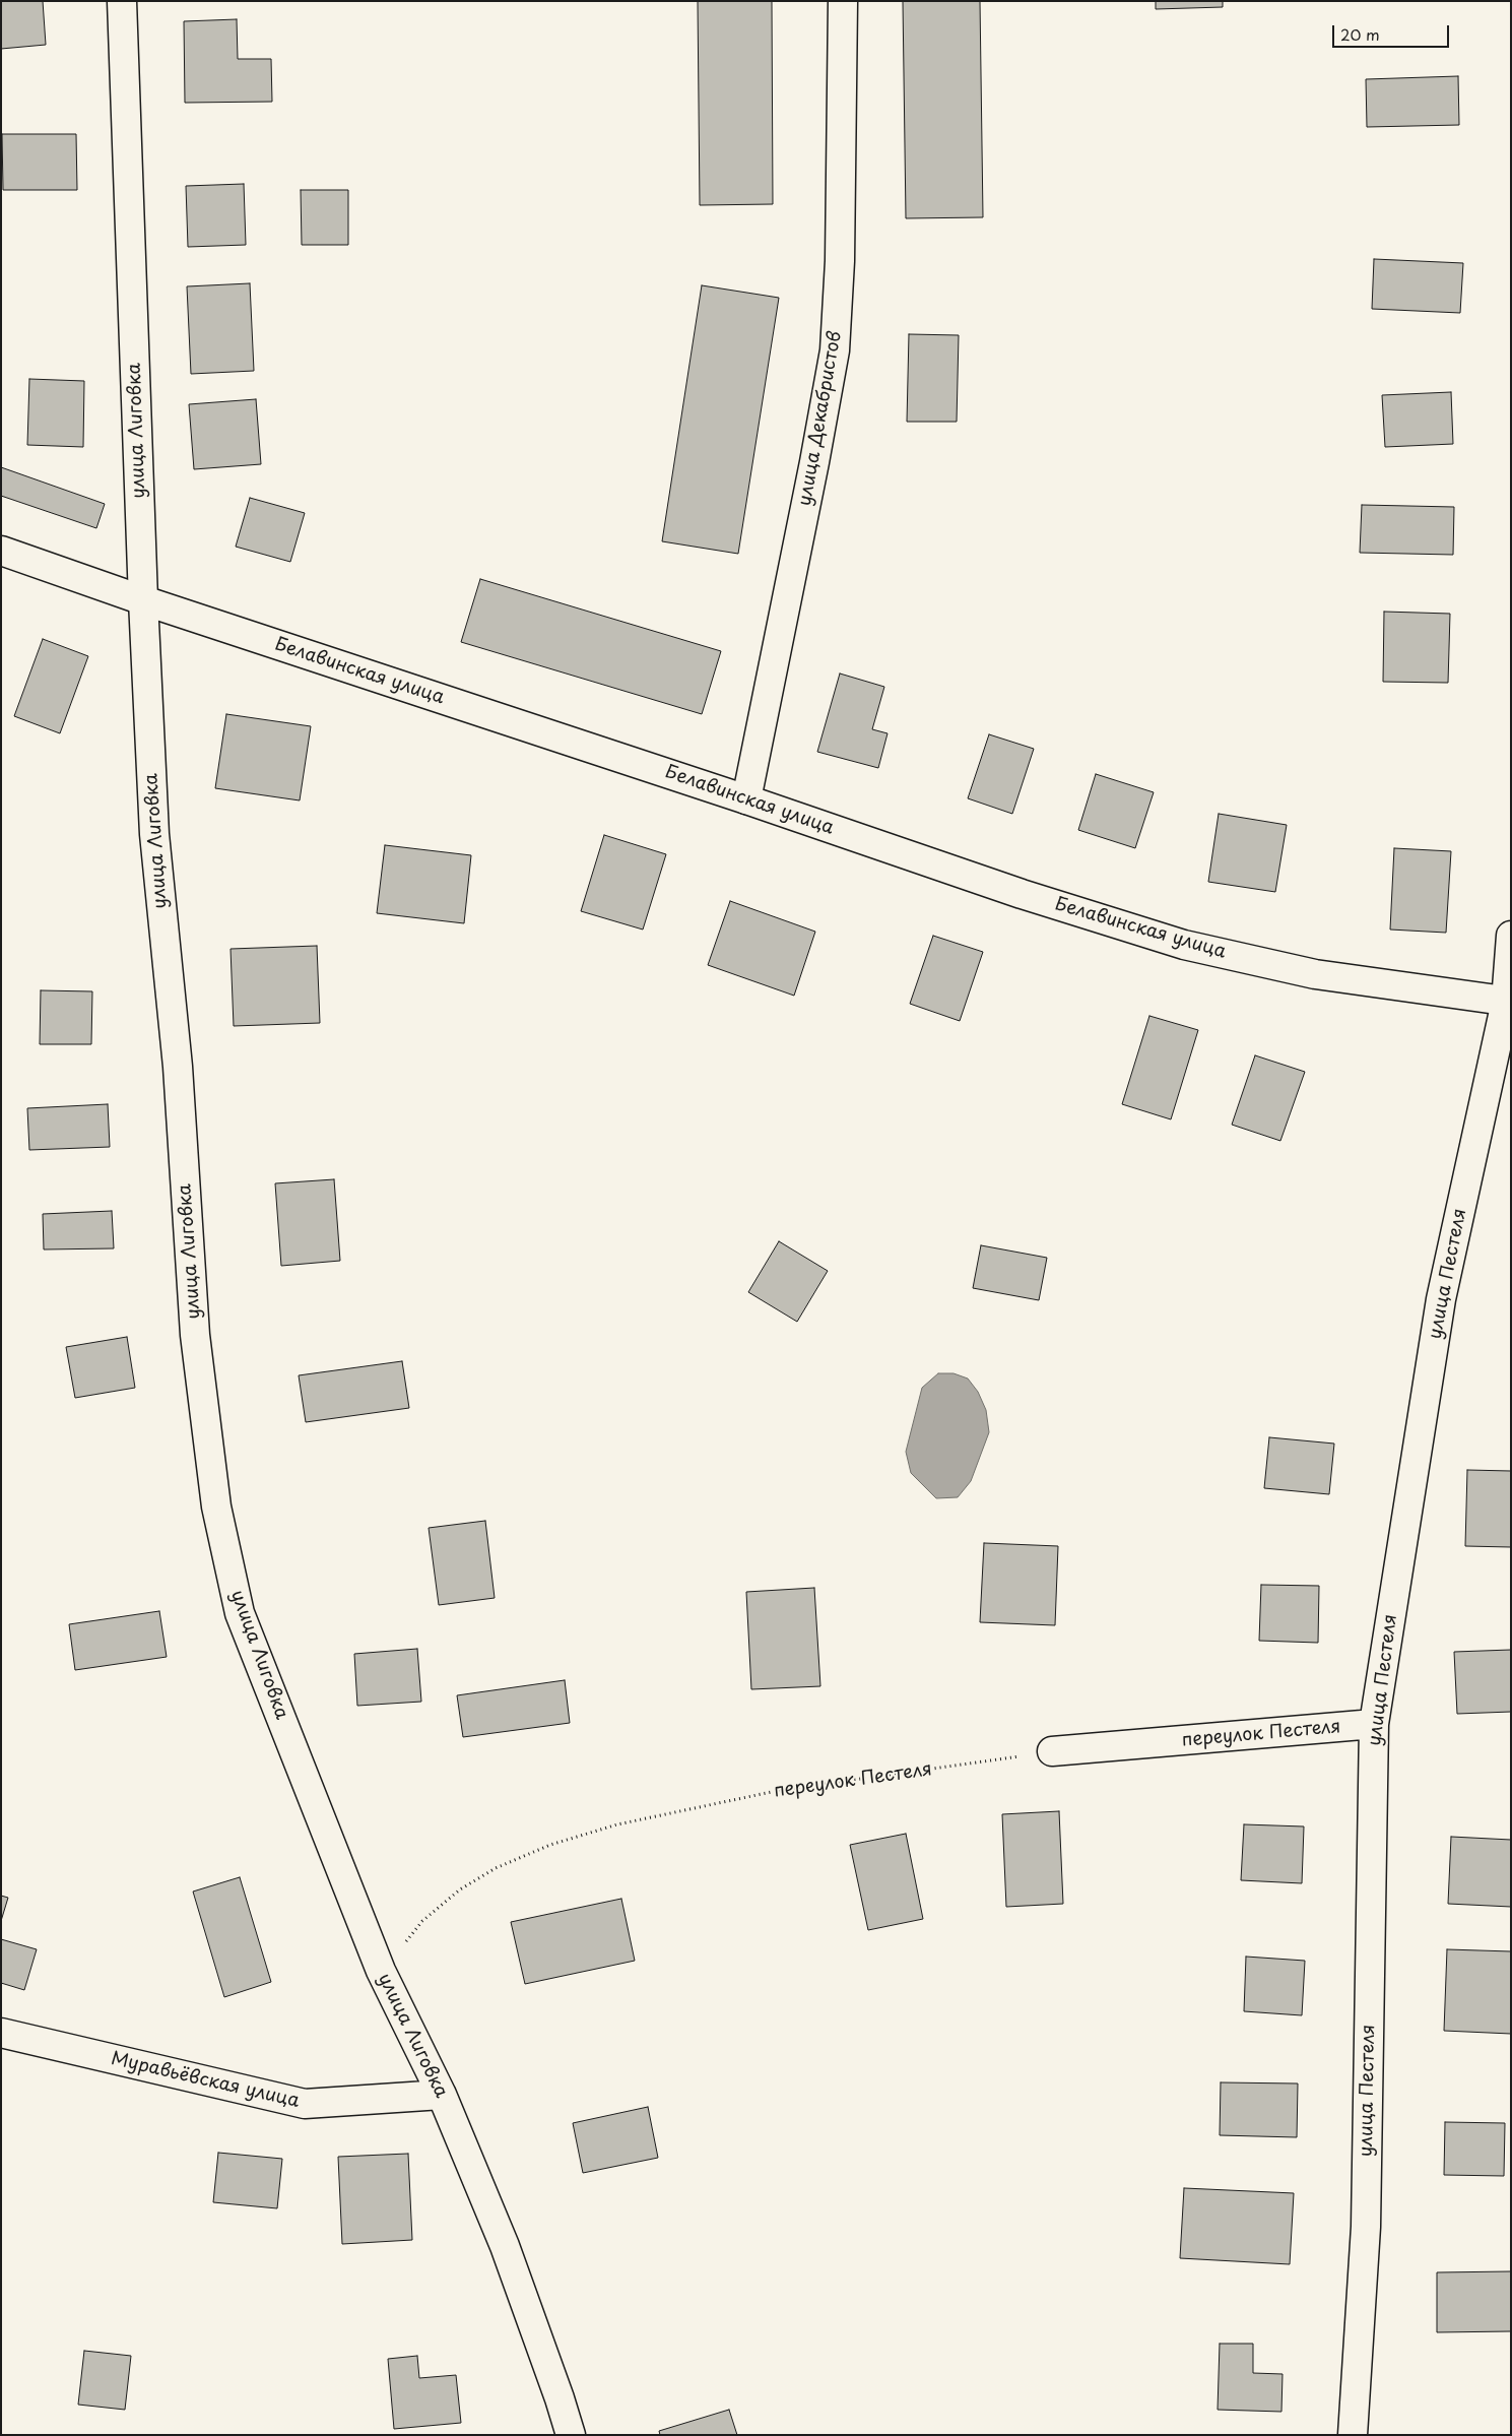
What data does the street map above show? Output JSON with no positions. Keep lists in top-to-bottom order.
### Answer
{
  "streets": {
    "street": [
      "улица Декабристов",
      "улица Лиговка",
      "Белавинская улица",
      "улица Пестеля",
      "переулок Пестеля",
      "Муравьёвская улица"
    ]
  },
  "crossings": [
    ["улица Декабристов", "Белавинская улица"],
    ["улица Лиговка", "Белавинская улица"],
    ["улица Лиговка", "переулок Пестеля"],
    ["улица Лиговка", "Муравьёвская улица"],
    ["Белавинская улица", "улица Пестеля"],
    ["улица Пестеля", "переулок Пестеля"]
  ],
  "scale_bar": "20 m"
}
